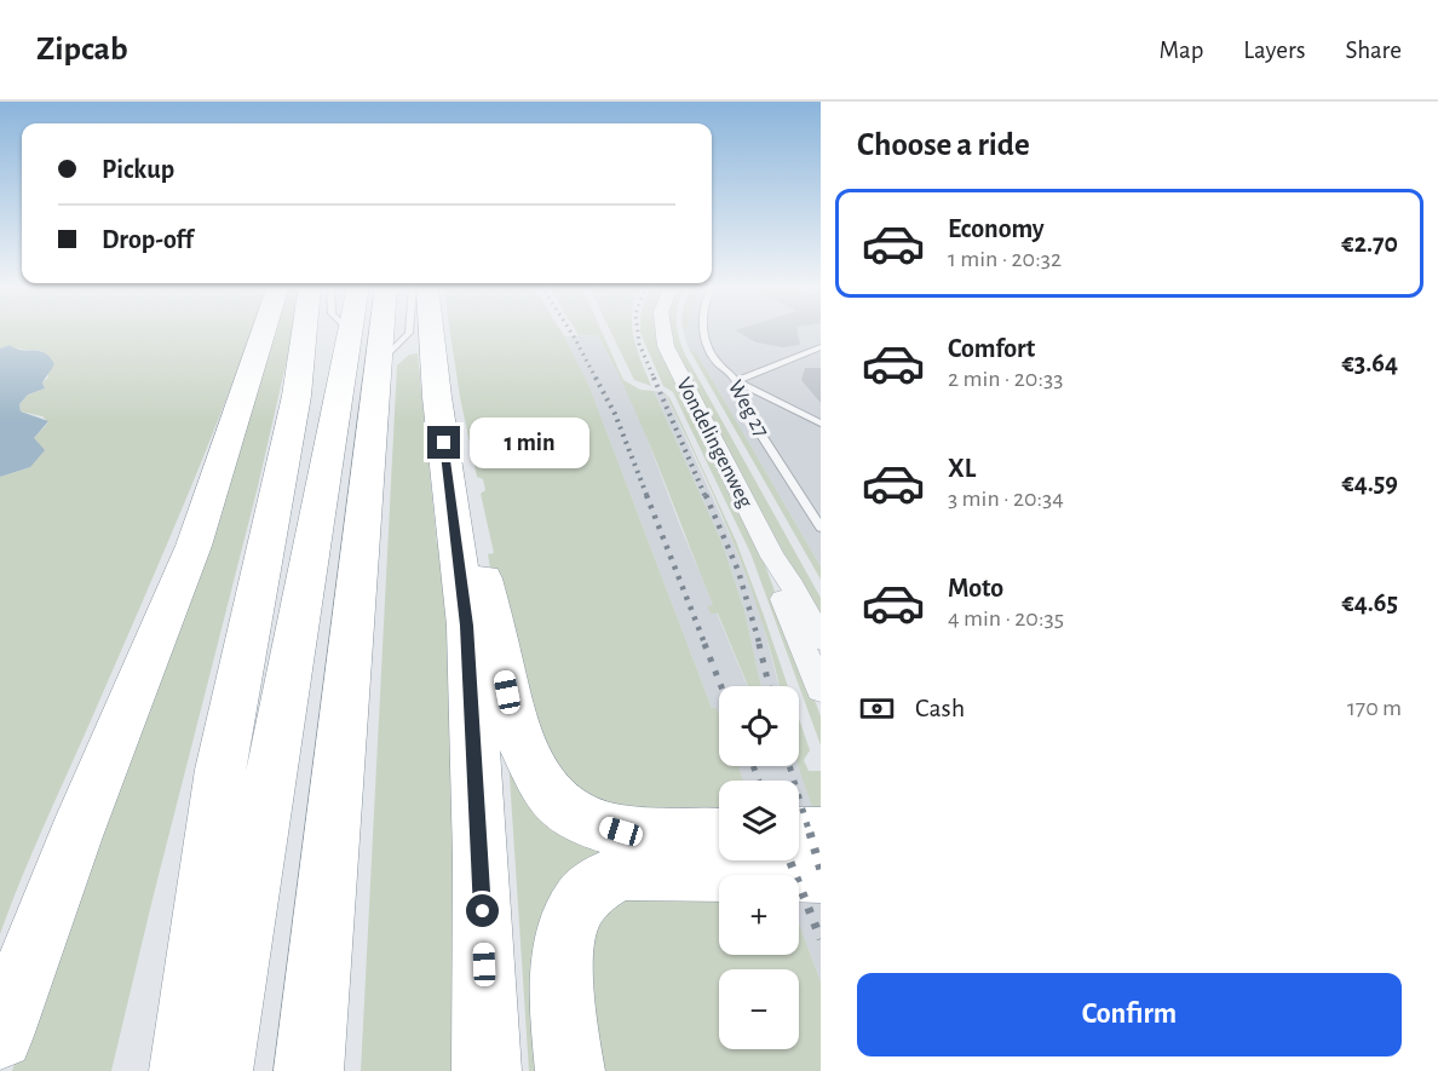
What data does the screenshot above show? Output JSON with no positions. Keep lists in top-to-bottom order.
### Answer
{
  "streets": {
    "street": ["Vondelingenweg"],
    "lane": ["Weg 27"]
  },
  "page": {
    "header": "Zipcab",
    "nav": ["Map", "Layers", "Share"],
    "heading": "Choose a ride",
    "banner": ["Pickup", "Drop-off"],
    "list": [
      {
        "name": "Economy",
        "note": "1 min · 20:32",
        "value": "€2.70"
      },
      {
        "name": "Comfort",
        "note": "2 min · 20:33",
        "value": "€3.64"
      },
      {
        "name": "XL",
        "note": "3 min · 20:34",
        "value": "€4.59"
      },
      {
        "name": "Moto",
        "note": "4 min · 20:35",
        "value": "€4.65"
      }
    ],
    "bubble": "1 min",
    "pay": ["Cash", "170 m"],
    "map_buttons": ["+", "−"],
    "buttons": "Confirm"
  }
}
